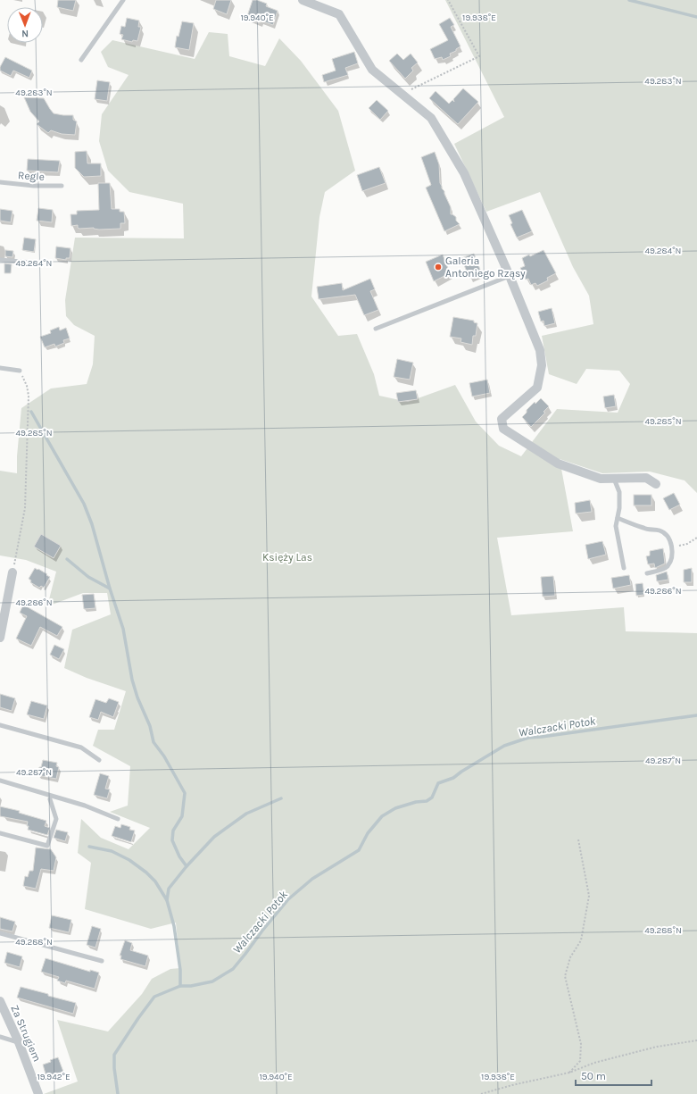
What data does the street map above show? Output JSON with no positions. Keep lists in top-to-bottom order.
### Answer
{
  "streets": {
    "street": ["Za Strugiem"],
    "lane": ["Regle"]
  },
  "water": ["Walczacki Potok"],
  "parks": ["Księży Las"],
  "places": ["Galeria Antoniego Rząsy"],
  "scale_bar": "50 m",
  "north": "bottom",
  "coordinates": [
    "19.940°E",
    "19.938°E",
    "49.283°N",
    "49.284°N",
    "49.285°N",
    "49.286°N",
    "49.287°N",
    "49.288°N",
    "19.942°E"
  ]
}
